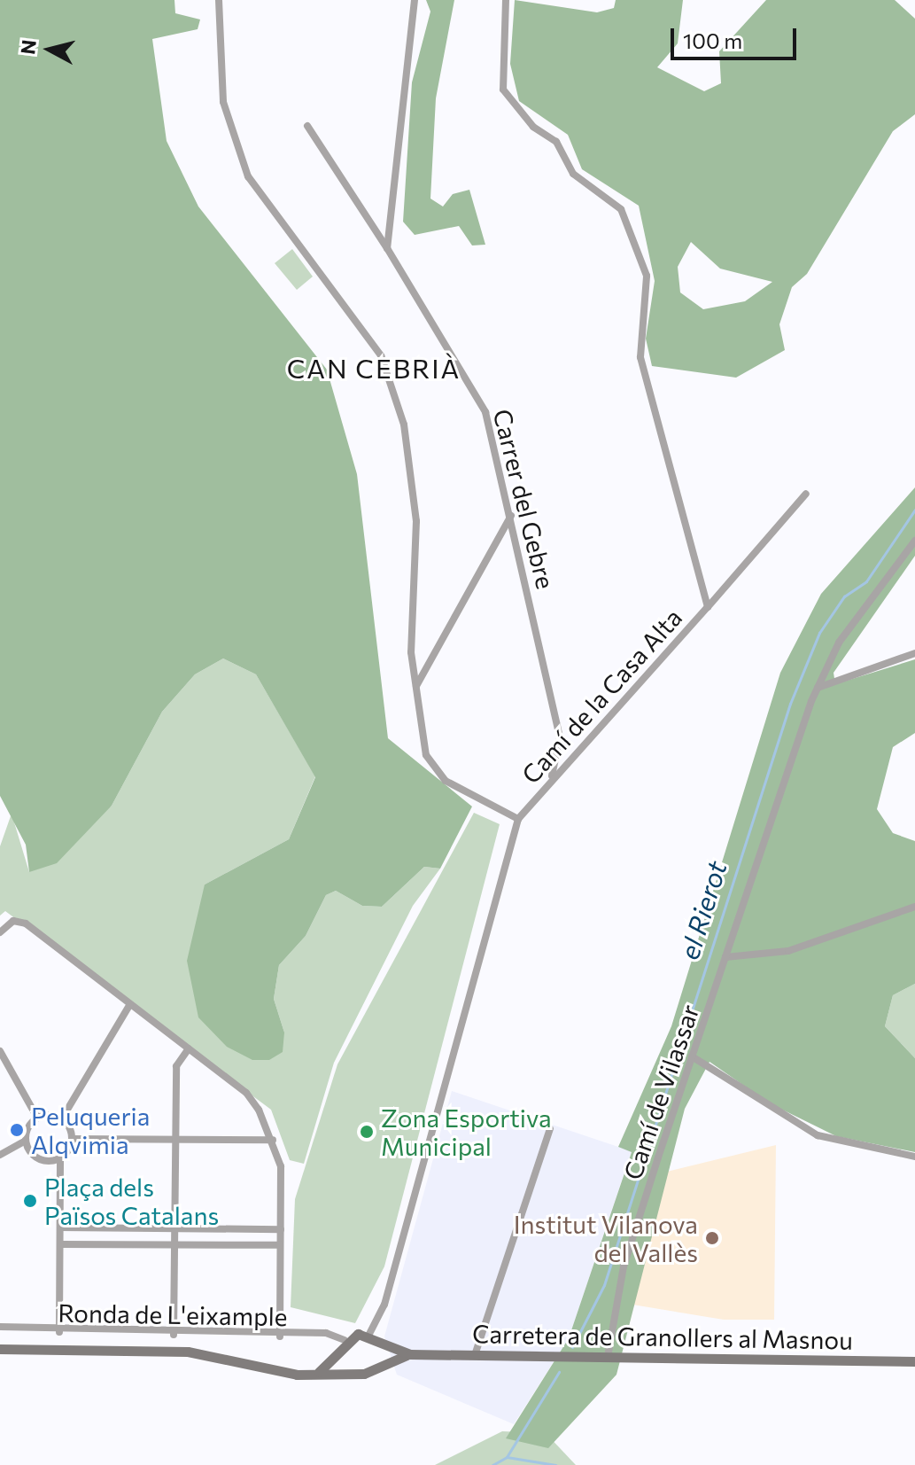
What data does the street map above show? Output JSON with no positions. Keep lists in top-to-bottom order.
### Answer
{
  "streets": {
    "main road": ["Carretera de Granollers al Masnou"],
    "street": [
      "Carrer del Gebre",
      "Camí de la Casa Alta",
      "Camí de Vilassar",
      "Ronda de L'eixample"
    ]
  },
  "crossings": [
    ["Carrer del Gebre", "Camí de la Casa Alta"],
    ["Camí de la Casa Alta", "Carretera de Granollers al Masnou"],
    ["Camí de Vilassar", "Carretera de Granollers al Masnou"]
  ],
  "districts": ["CAN CEBRIÀ"],
  "water": ["el Rierot"],
  "places": [
    "Peluqueria Alqvimia",
    "Zona Esportiva Municipal",
    "Plaça dels Països Catalans",
    "Institut Vilanova del Vallès"
  ],
  "scale_bar": "100 m",
  "north": "left"
}
